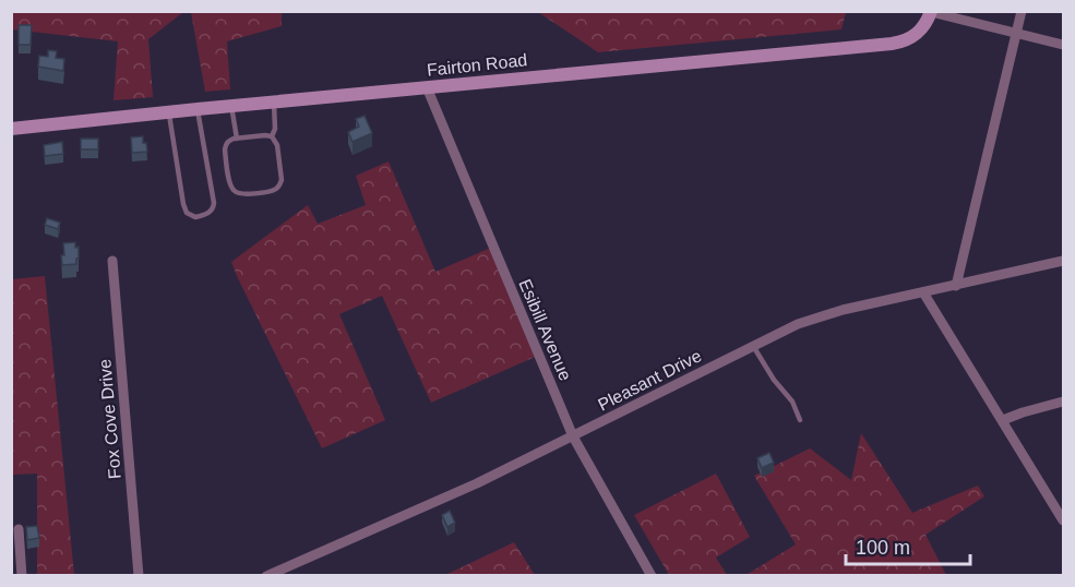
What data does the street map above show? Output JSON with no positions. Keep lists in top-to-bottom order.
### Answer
{
  "streets": {
    "main road": ["Fairton Road"],
    "street": ["Esibill Avenue", "Pleasant Drive", "Fox Cove Drive"]
  },
  "crossings": [
    ["Fairton Road", "Esibill Avenue"],
    ["Esibill Avenue", "Pleasant Drive"]
  ],
  "scale_bar": "100 m"
}
